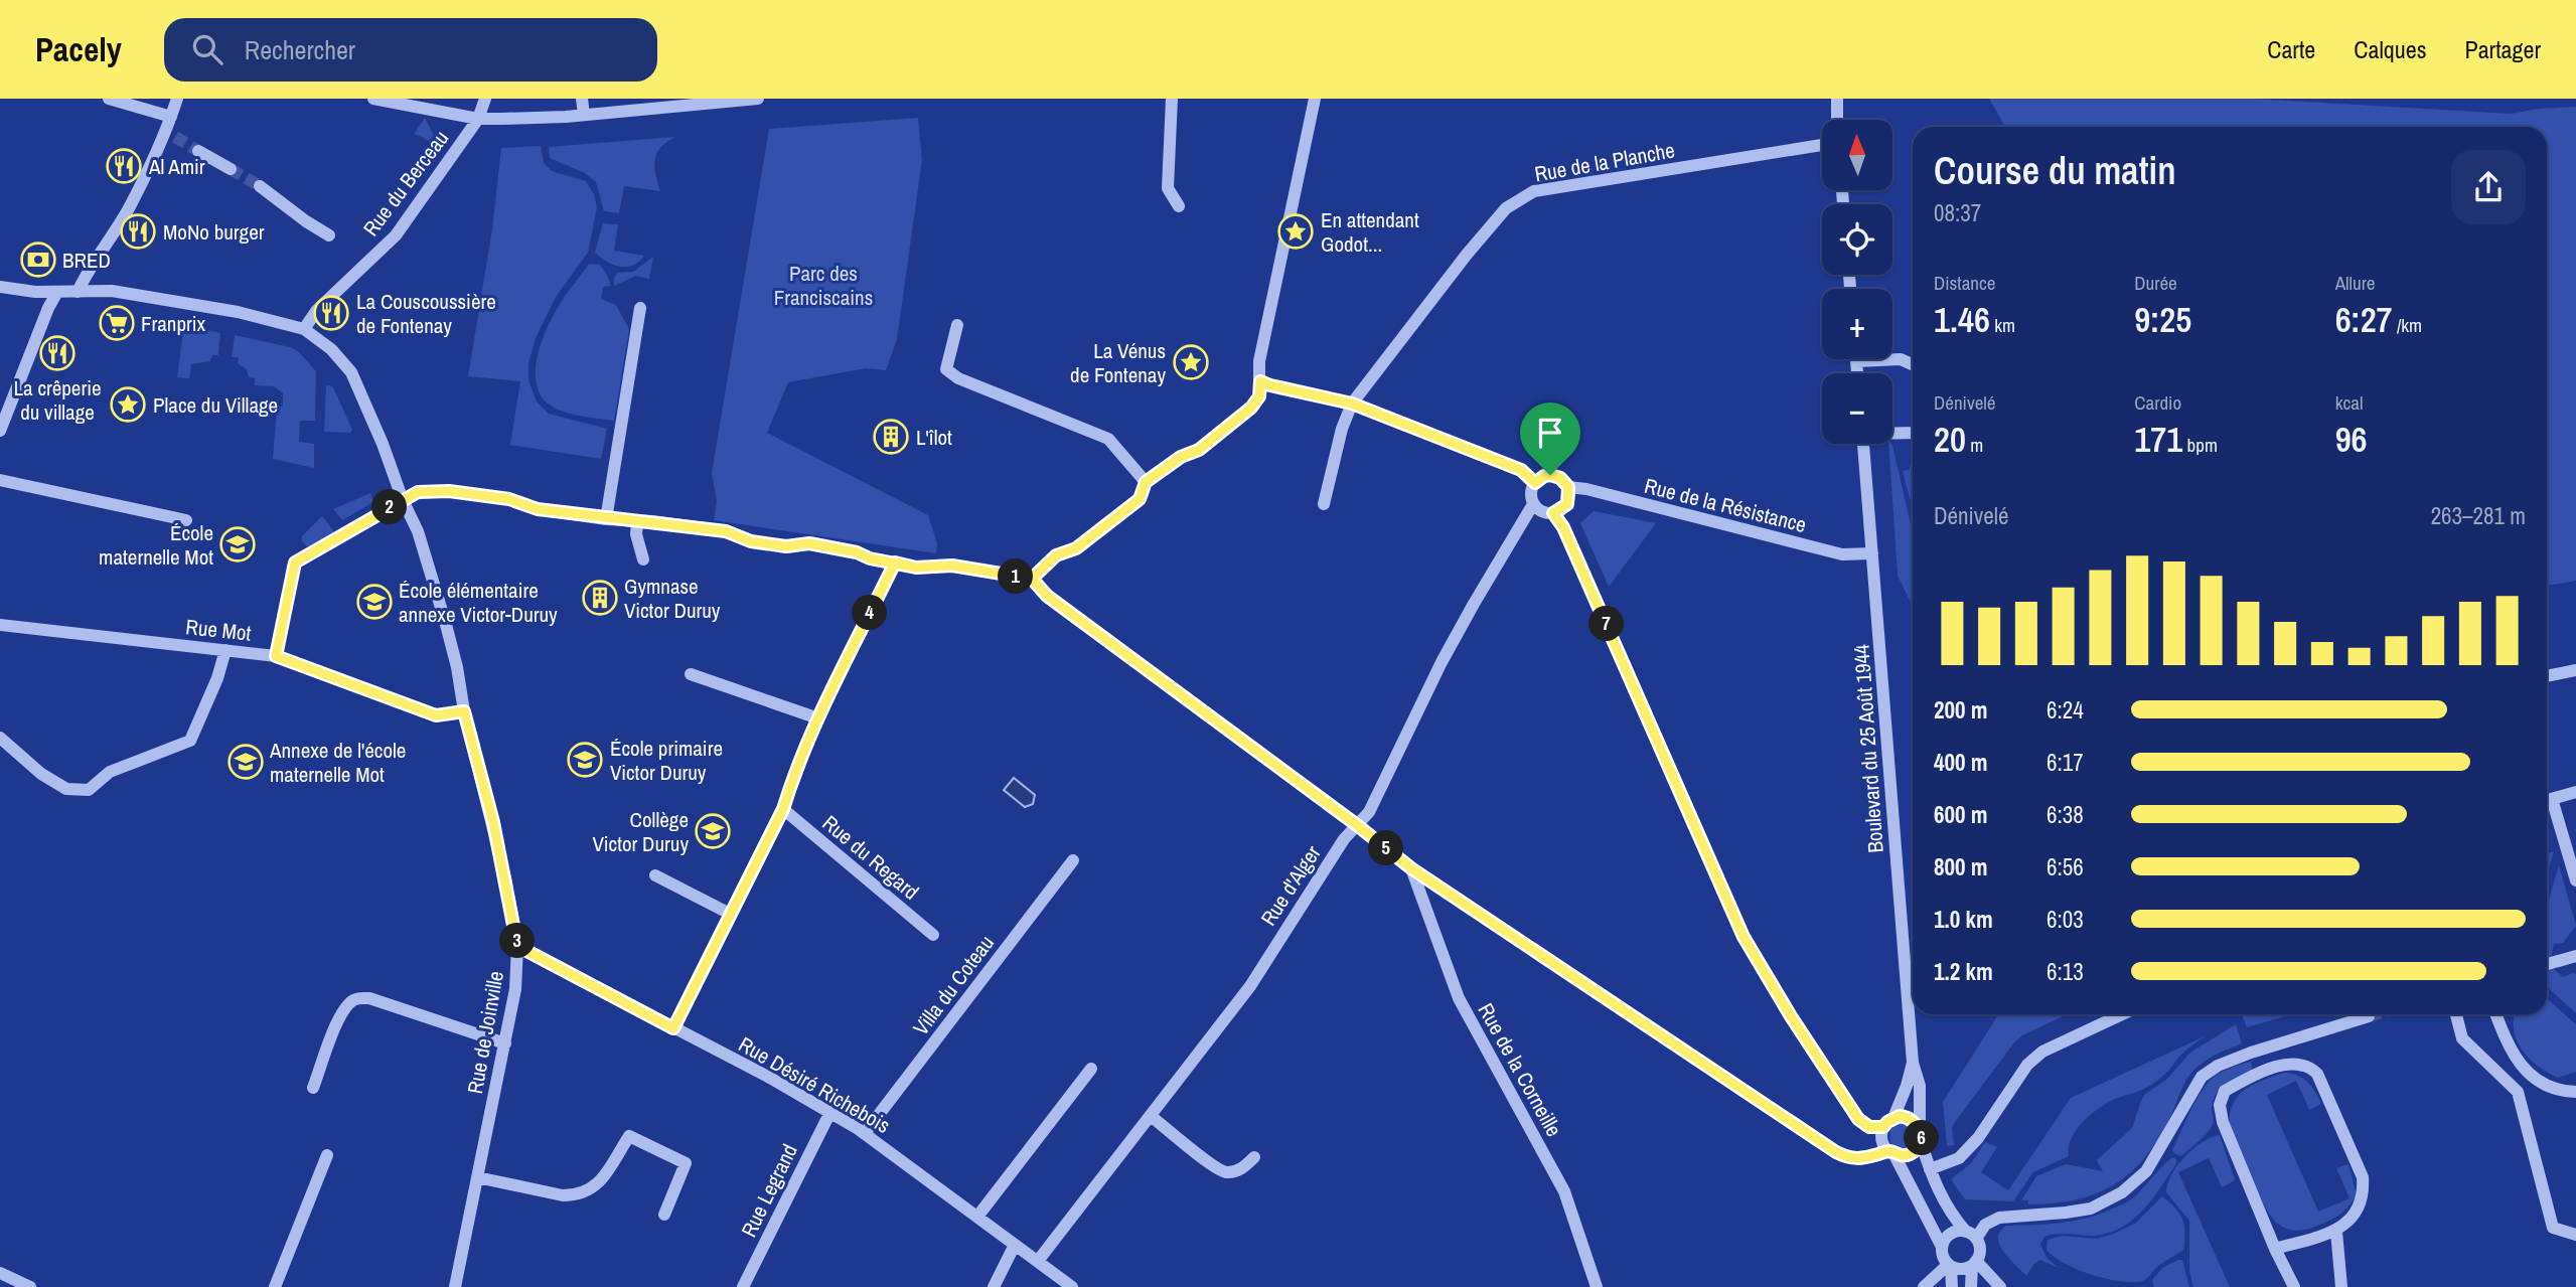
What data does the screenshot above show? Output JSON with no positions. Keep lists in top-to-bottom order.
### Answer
{
  "streets": {
    "street": [
      "Rue de la Planche",
      "Rue du Berceau",
      "Rue de la Résistance",
      "Rue Mot",
      "Boulevard du 25 Août 1944",
      "Rue du Regard",
      "Rue d'Alger",
      "Villa du Coteau",
      "Rue de Joinville",
      "Rue de la Corneille",
      "Rue Désiré Richebois",
      "Rue Legrand"
    ]
  },
  "crossings": [
    ["Rue du Berceau", "Rue de Joinville"],
    ["Rue de la Résistance", "Boulevard du 25 Août 1944"],
    ["Rue de la Résistance", "Rue d'Alger"],
    ["Rue Mot", "Rue de Joinville"],
    ["Rue d'Alger", "Rue Désiré Richebois"],
    ["Villa du Coteau", "Rue Désiré Richebois"],
    ["Rue de Joinville", "Rue Désiré Richebois"],
    ["Rue Désiré Richebois", "Rue Legrand"]
  ],
  "parks": ["Parc des Franciscains"],
  "places": {
    "restaurant": [
      "Al Amir",
      "MoNo burger",
      "La Couscoussière de Fontenay",
      "La crêperie du village"
    ],
    "place": ["En attendant Godot...", "La Vénus de Fontenay", "Place du Village"],
    "bank": ["BRED"],
    "supermarket": ["Franprix"],
    "building": ["L'îlot", "Gymnase Victor Duruy"],
    "school or university": [
      "École maternelle Mot",
      "École élémentaire annexe Victor-Duruy",
      "École primaire Victor Duruy",
      "Annexe de l'école maternelle Mot",
      "Collège Victor Duruy"
    ]
  },
  "north": "top",
  "page": {
    "header": "Pacely",
    "search": "Rechercher",
    "nav": ["Carte", "Calques", "Partager"],
    "map_buttons": ["+", "−"],
    "heading": ["Course du matin", "08:37"],
    "stats": [
      ["Distance", "1.46 km"],
      ["Durée", "9:25"],
      ["Allure", "6:27 /km"],
      ["Dénivelé", "20 m"],
      ["Cardio", "171 bpm"],
      ["kcal", "96"]
    ],
    "chart": ["Dénivelé", "263–281 m"],
    "pins": [
      "2",
      "1",
      "4",
      "7",
      "5",
      "3",
      "6"
    ],
    "list": [
      {
        "name": "200 m",
        "note": "6:24"
      },
      {
        "name": "400 m",
        "note": "6:17"
      },
      {
        "name": "600 m",
        "note": "6:38"
      },
      {
        "name": "800 m",
        "note": "6:56"
      },
      {
        "name": "1.0 km",
        "note": "6:03"
      },
      {
        "name": "1.2 km",
        "note": "6:13"
      }
    ]
  }
}
